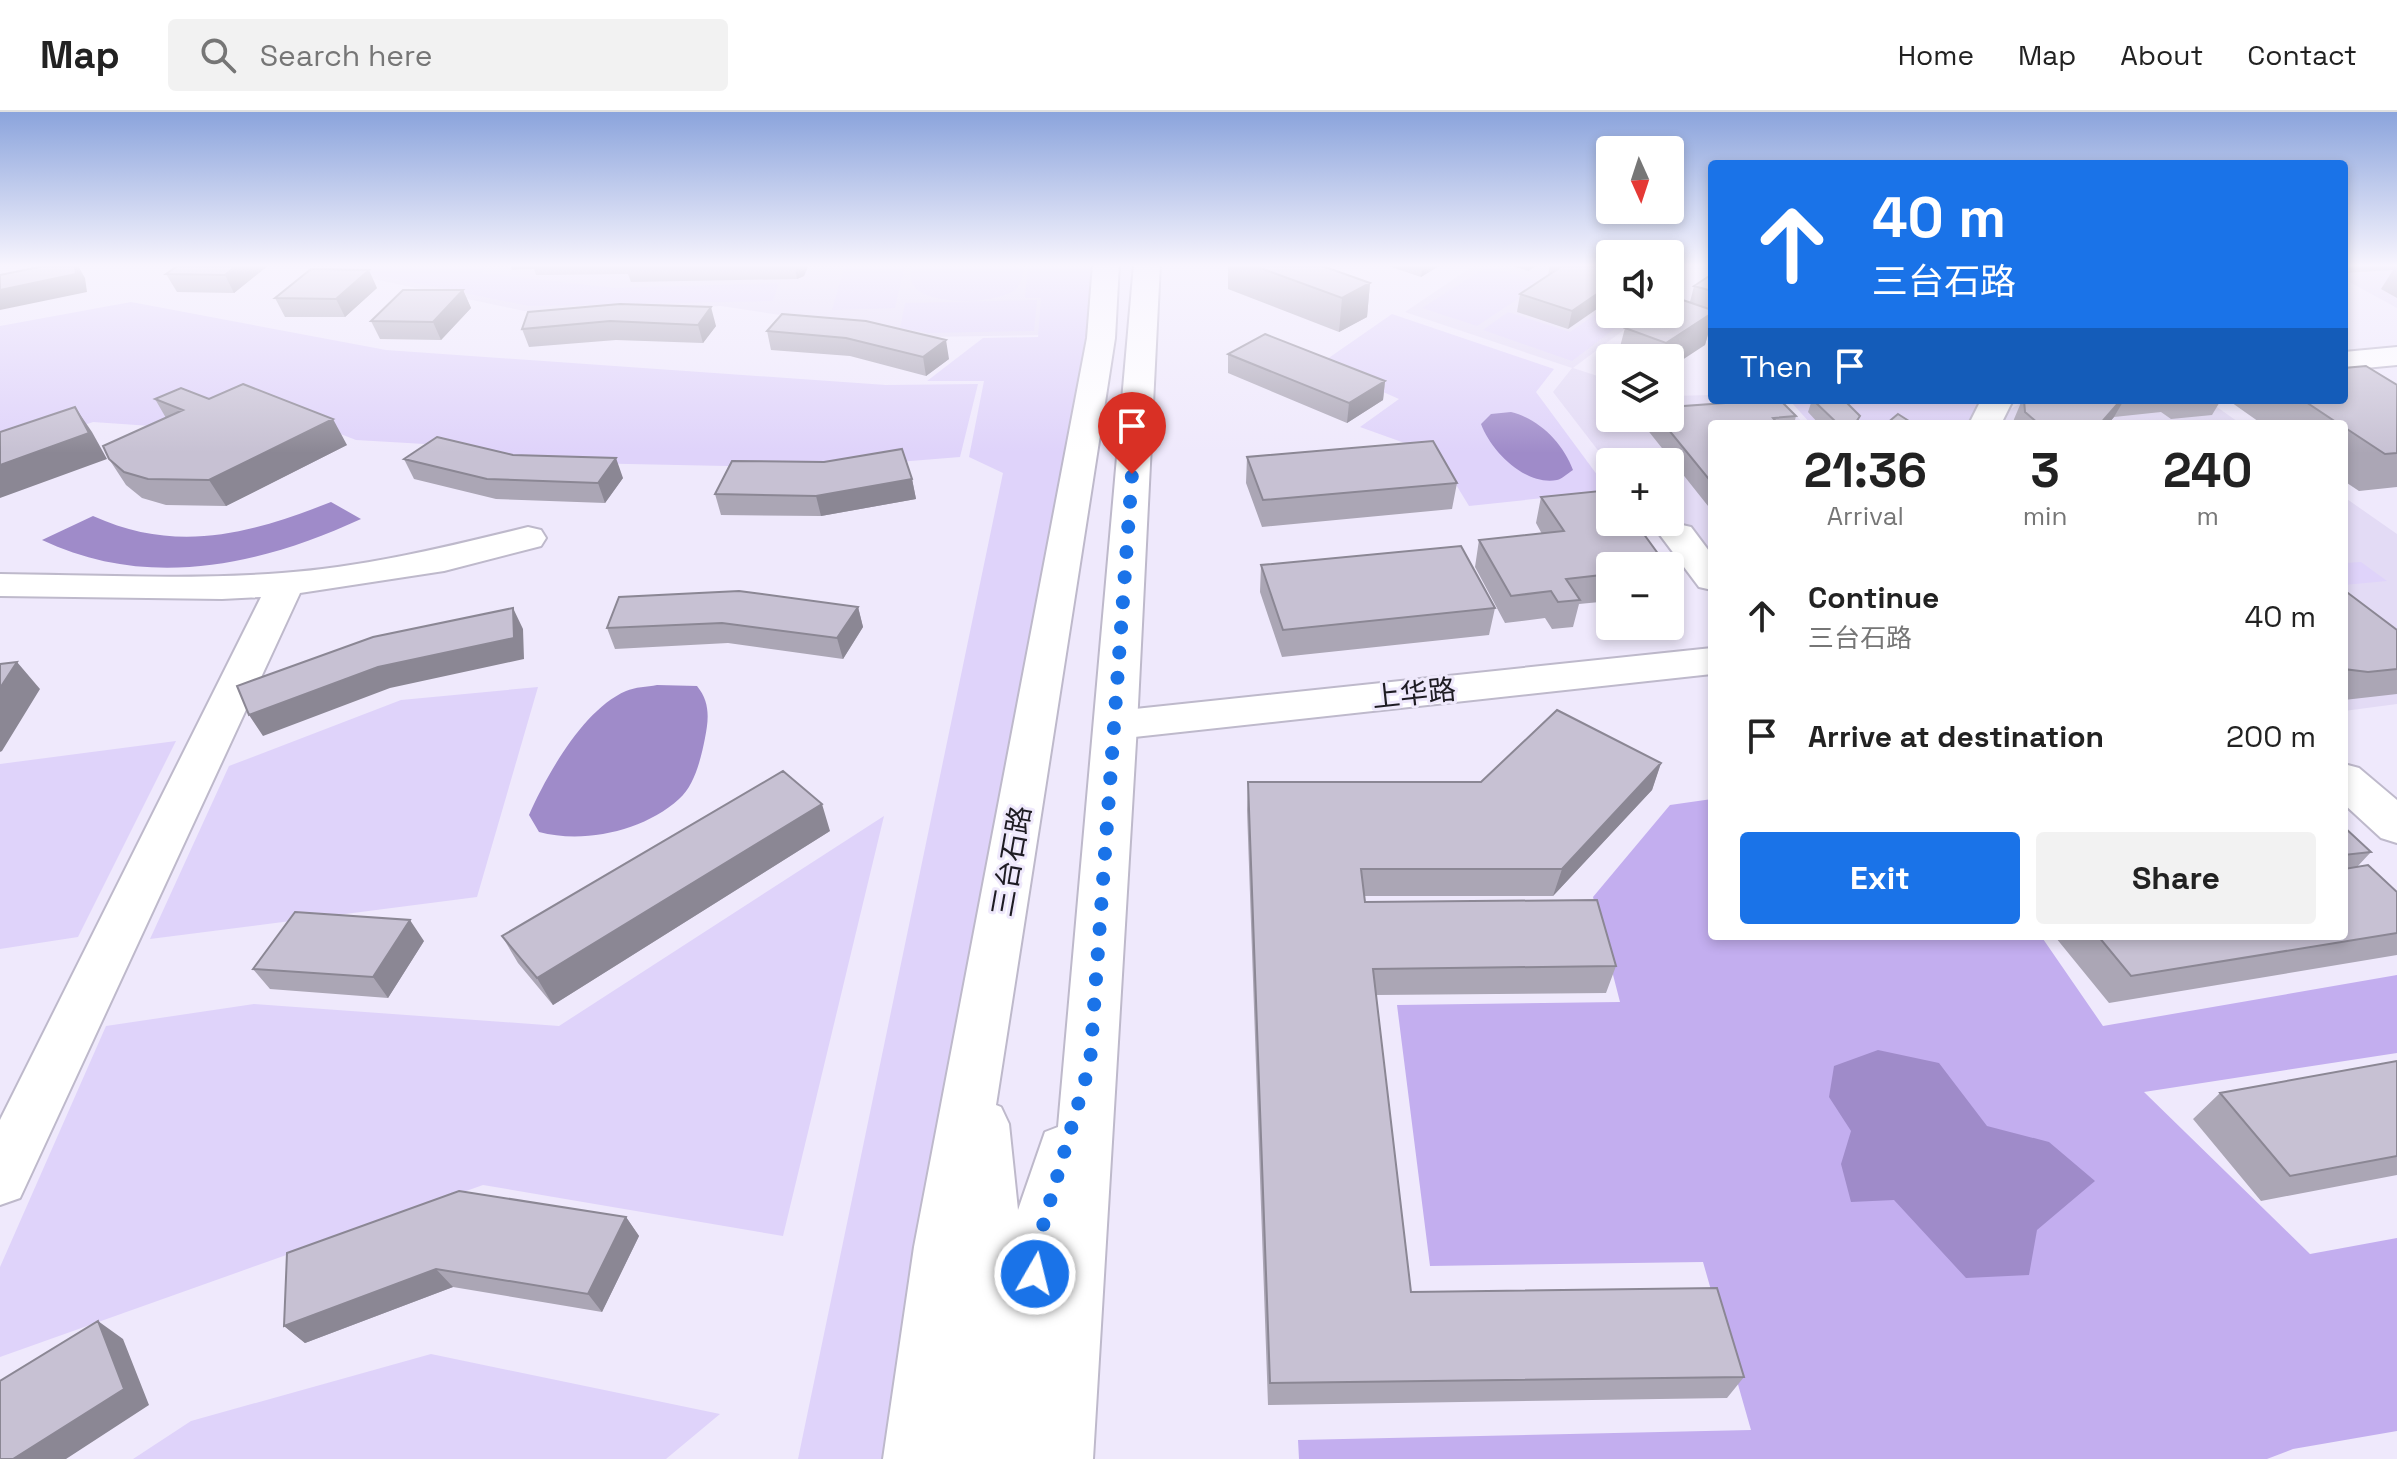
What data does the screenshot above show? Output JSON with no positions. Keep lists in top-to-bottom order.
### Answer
{
  "streets": {
    "main road": ["上华路", "三台石路"]
  },
  "crossings": [
    ["上华路", "三台石路"]
  ],
  "north": "bottom",
  "page": {
    "header": "Map",
    "search": "Search here",
    "nav": [
      "Home",
      "Map",
      "About",
      "Contact"
    ],
    "map_buttons": ["+", "−"],
    "turn": ["40 m", "三台石路"],
    "then": "Then",
    "eta": [
      "21:36",
      "Arrival",
      "3",
      "min",
      "240",
      "m"
    ],
    "list": [
      {
        "name": "Continue",
        "note": "三台石路",
        "value": "40 m"
      },
      {
        "name": "Arrive at destination",
        "value": "200 m"
      }
    ],
    "buttons": ["Exit", "Share"]
  }
}
